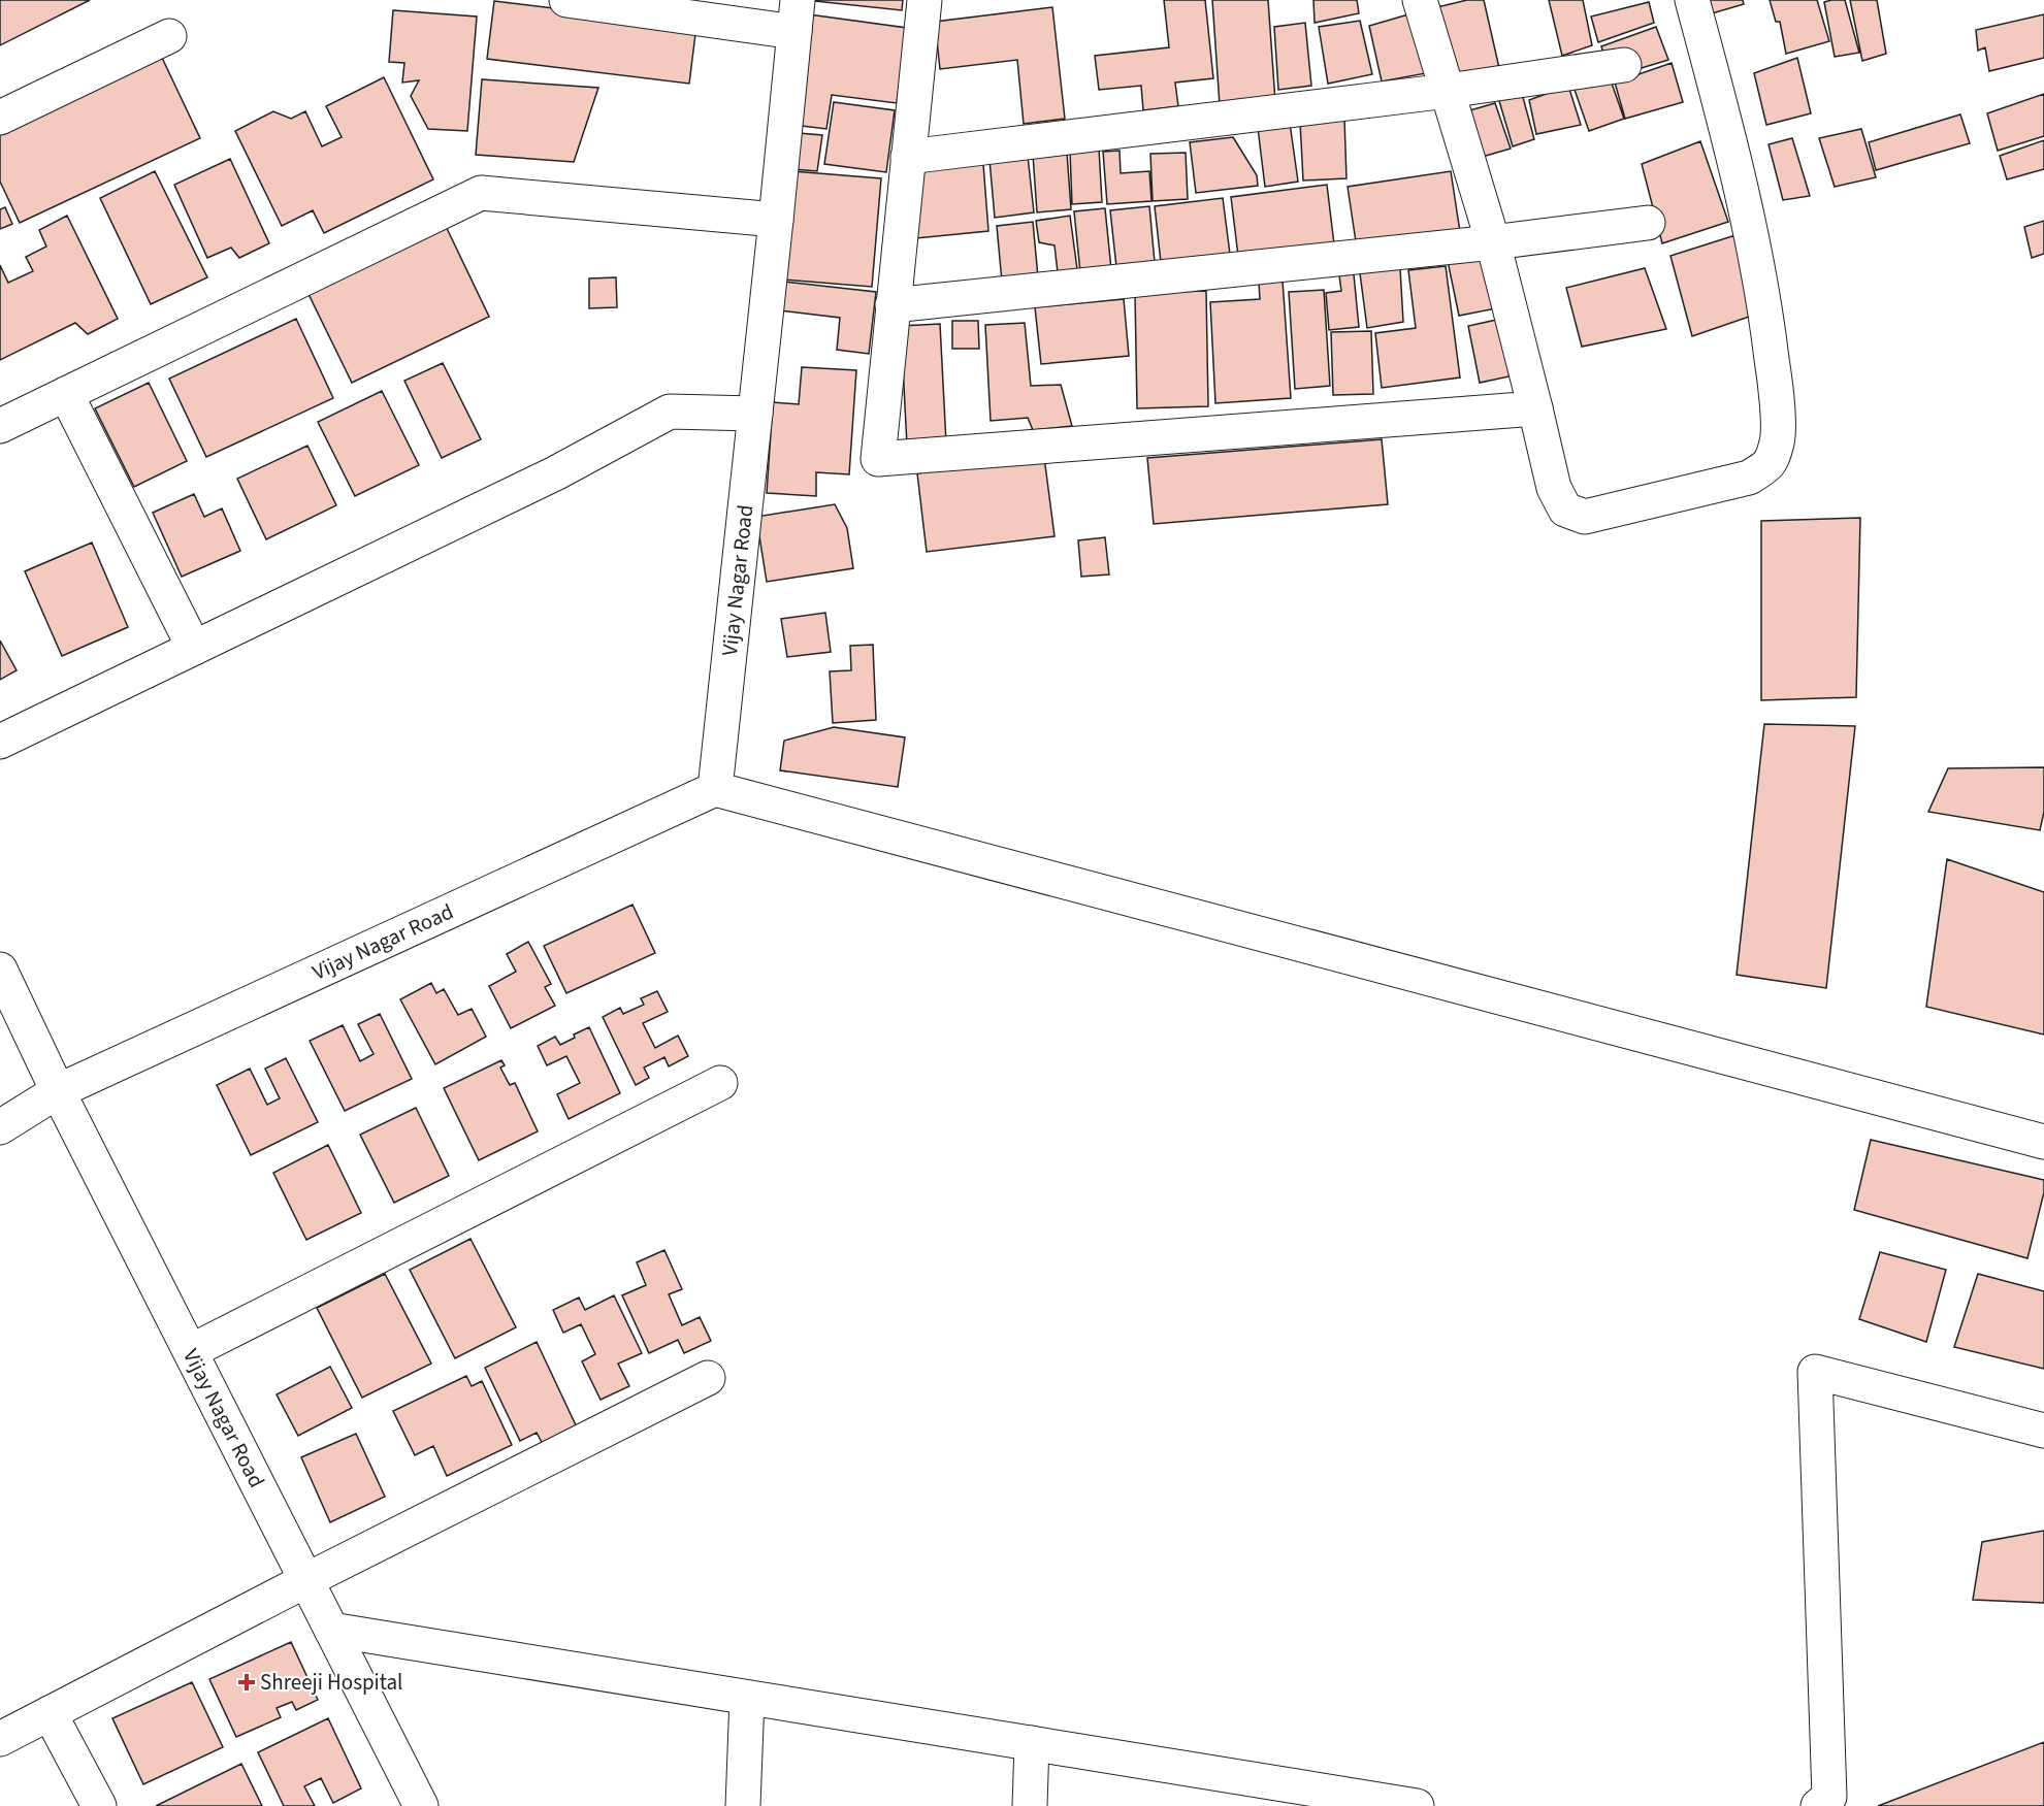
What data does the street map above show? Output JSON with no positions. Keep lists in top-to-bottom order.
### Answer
{
  "streets": {
    "street": ["Vijay Nagar Road"]
  },
  "places": {
    "health": ["Shreeji Hospital"]
  }
}
